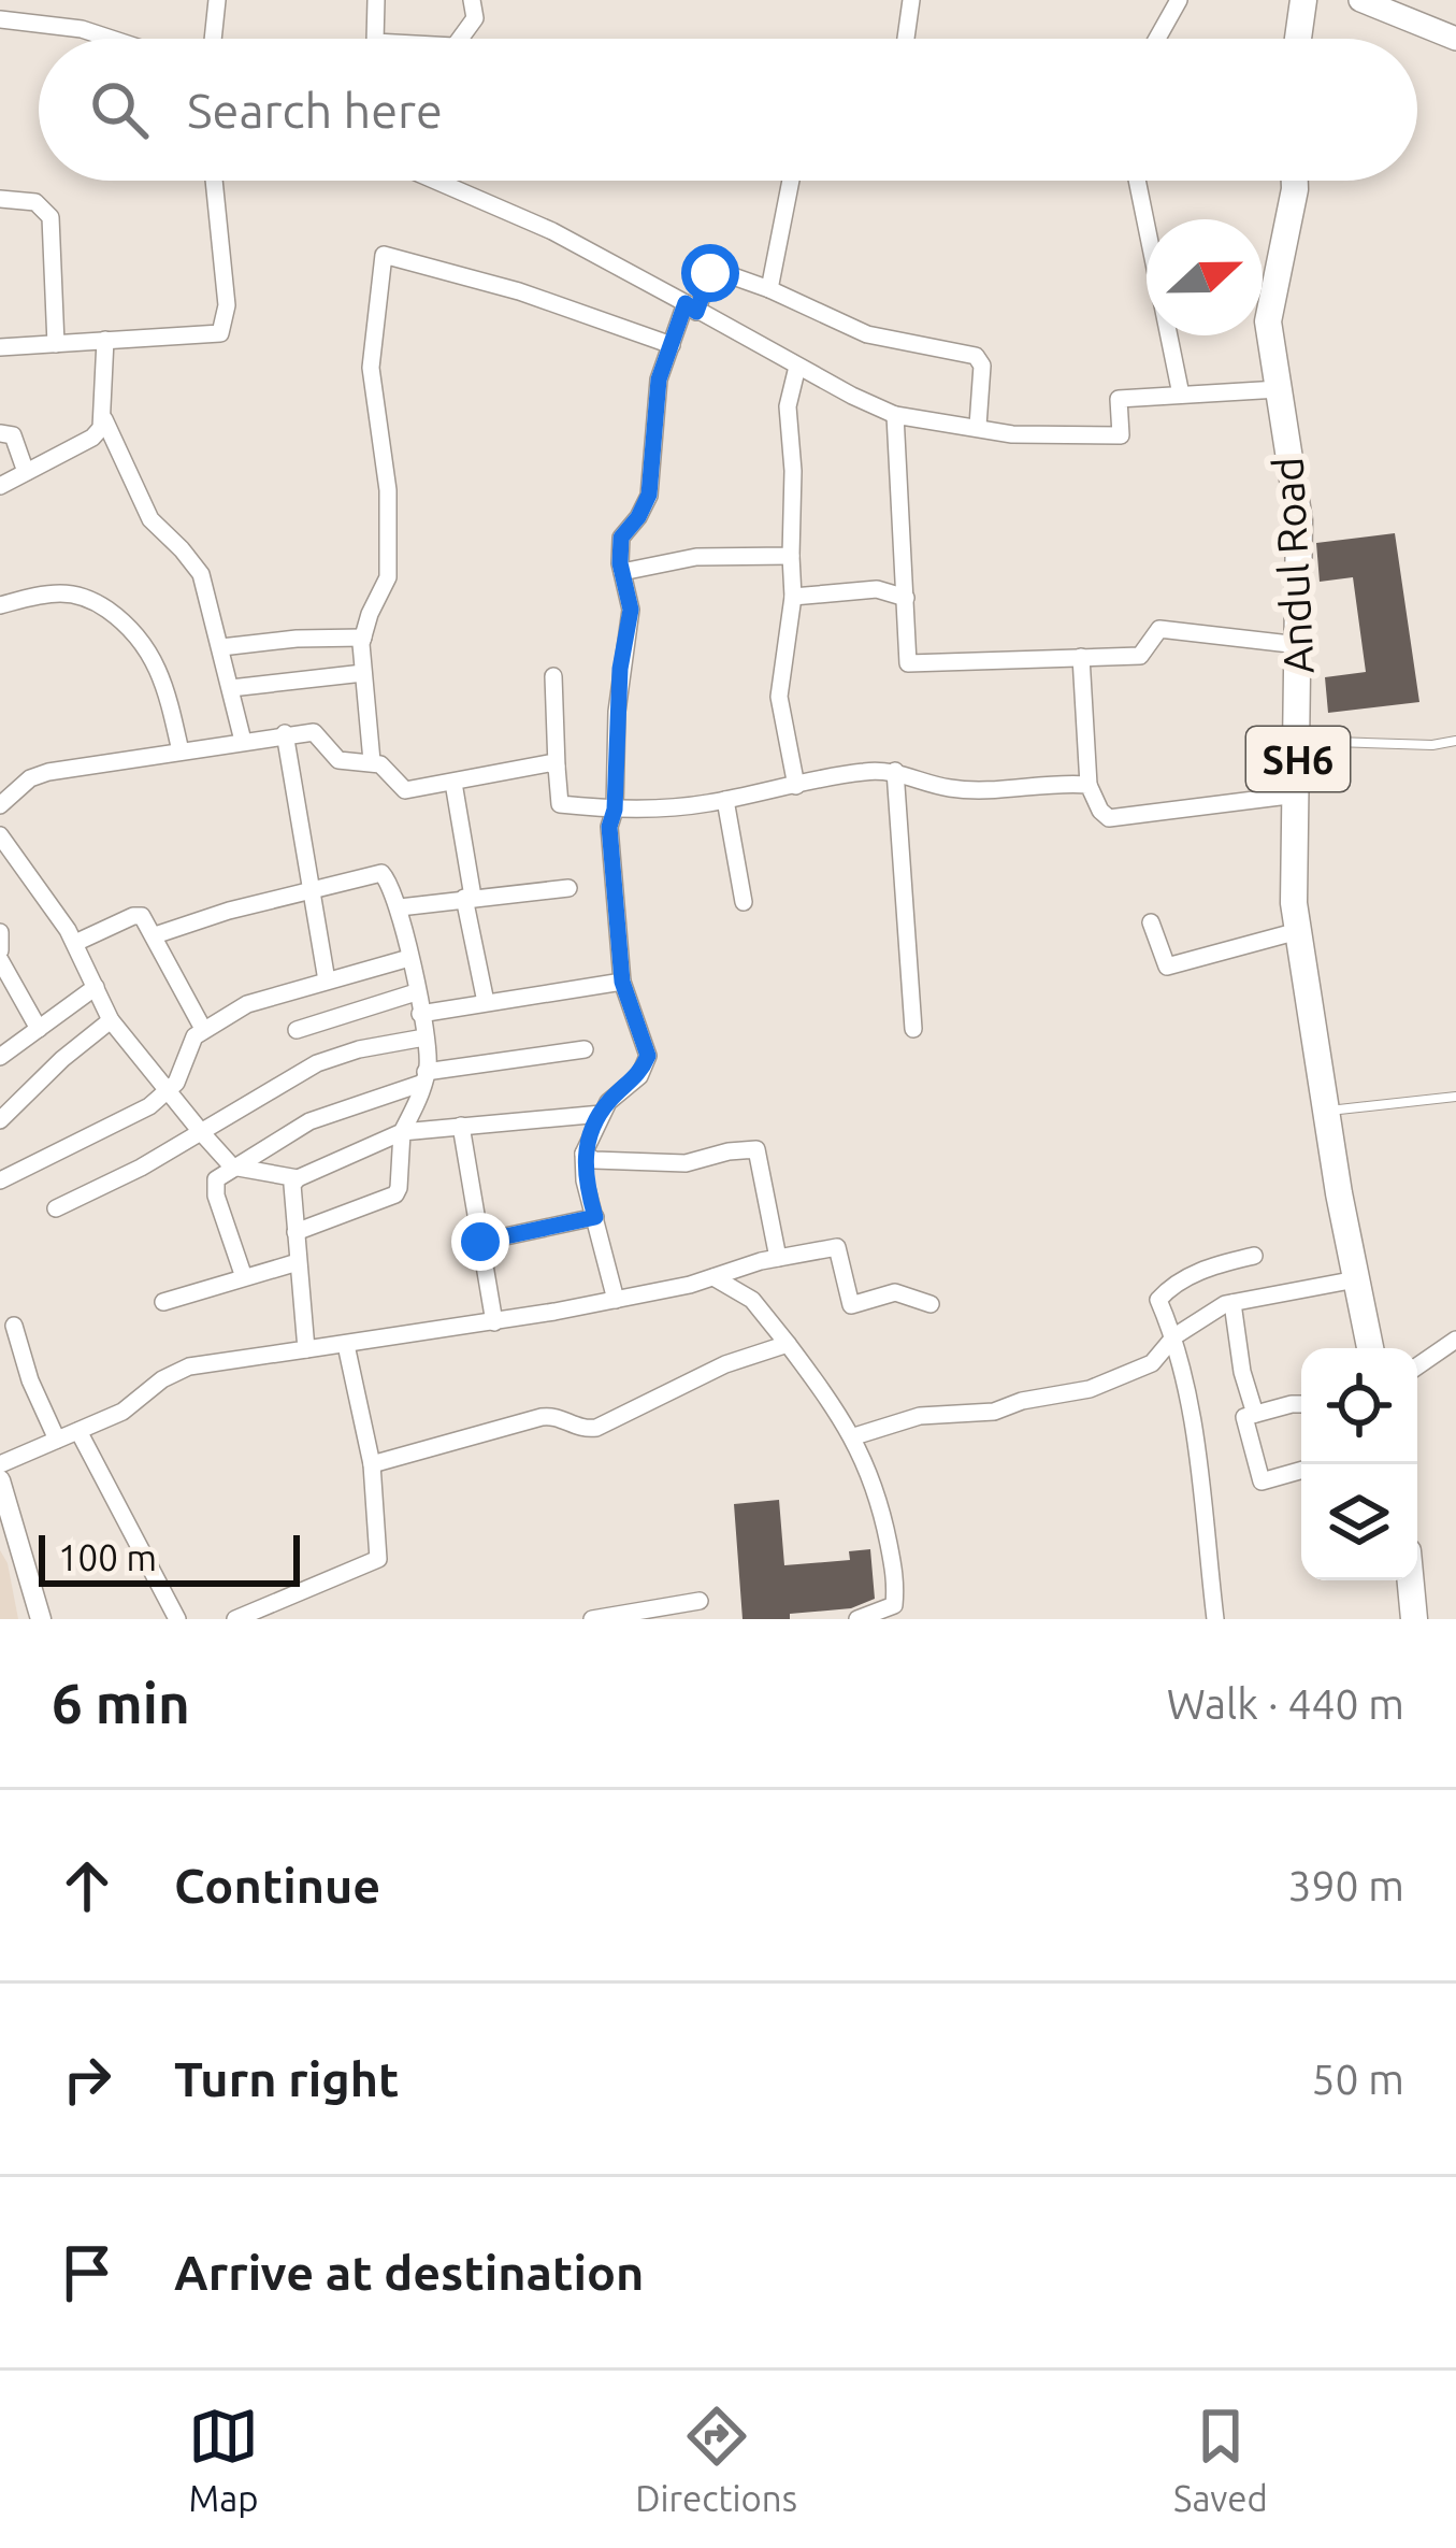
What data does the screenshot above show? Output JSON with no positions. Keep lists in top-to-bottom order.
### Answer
{
  "streets": {
    "main road": ["Andul Road", "SH6"]
  },
  "scale_bar": "100 m",
  "north": "right",
  "page": {
    "search": "Search here",
    "scale": "100 m",
    "heading": ["6 min", "Walk · 440 m"],
    "list": [
      ["Continue", "390 m"],
      ["Turn right", "50 m"],
      "Arrive at destination"
    ],
    "nav": ["Map", "Directions", "Saved"]
  }
}
